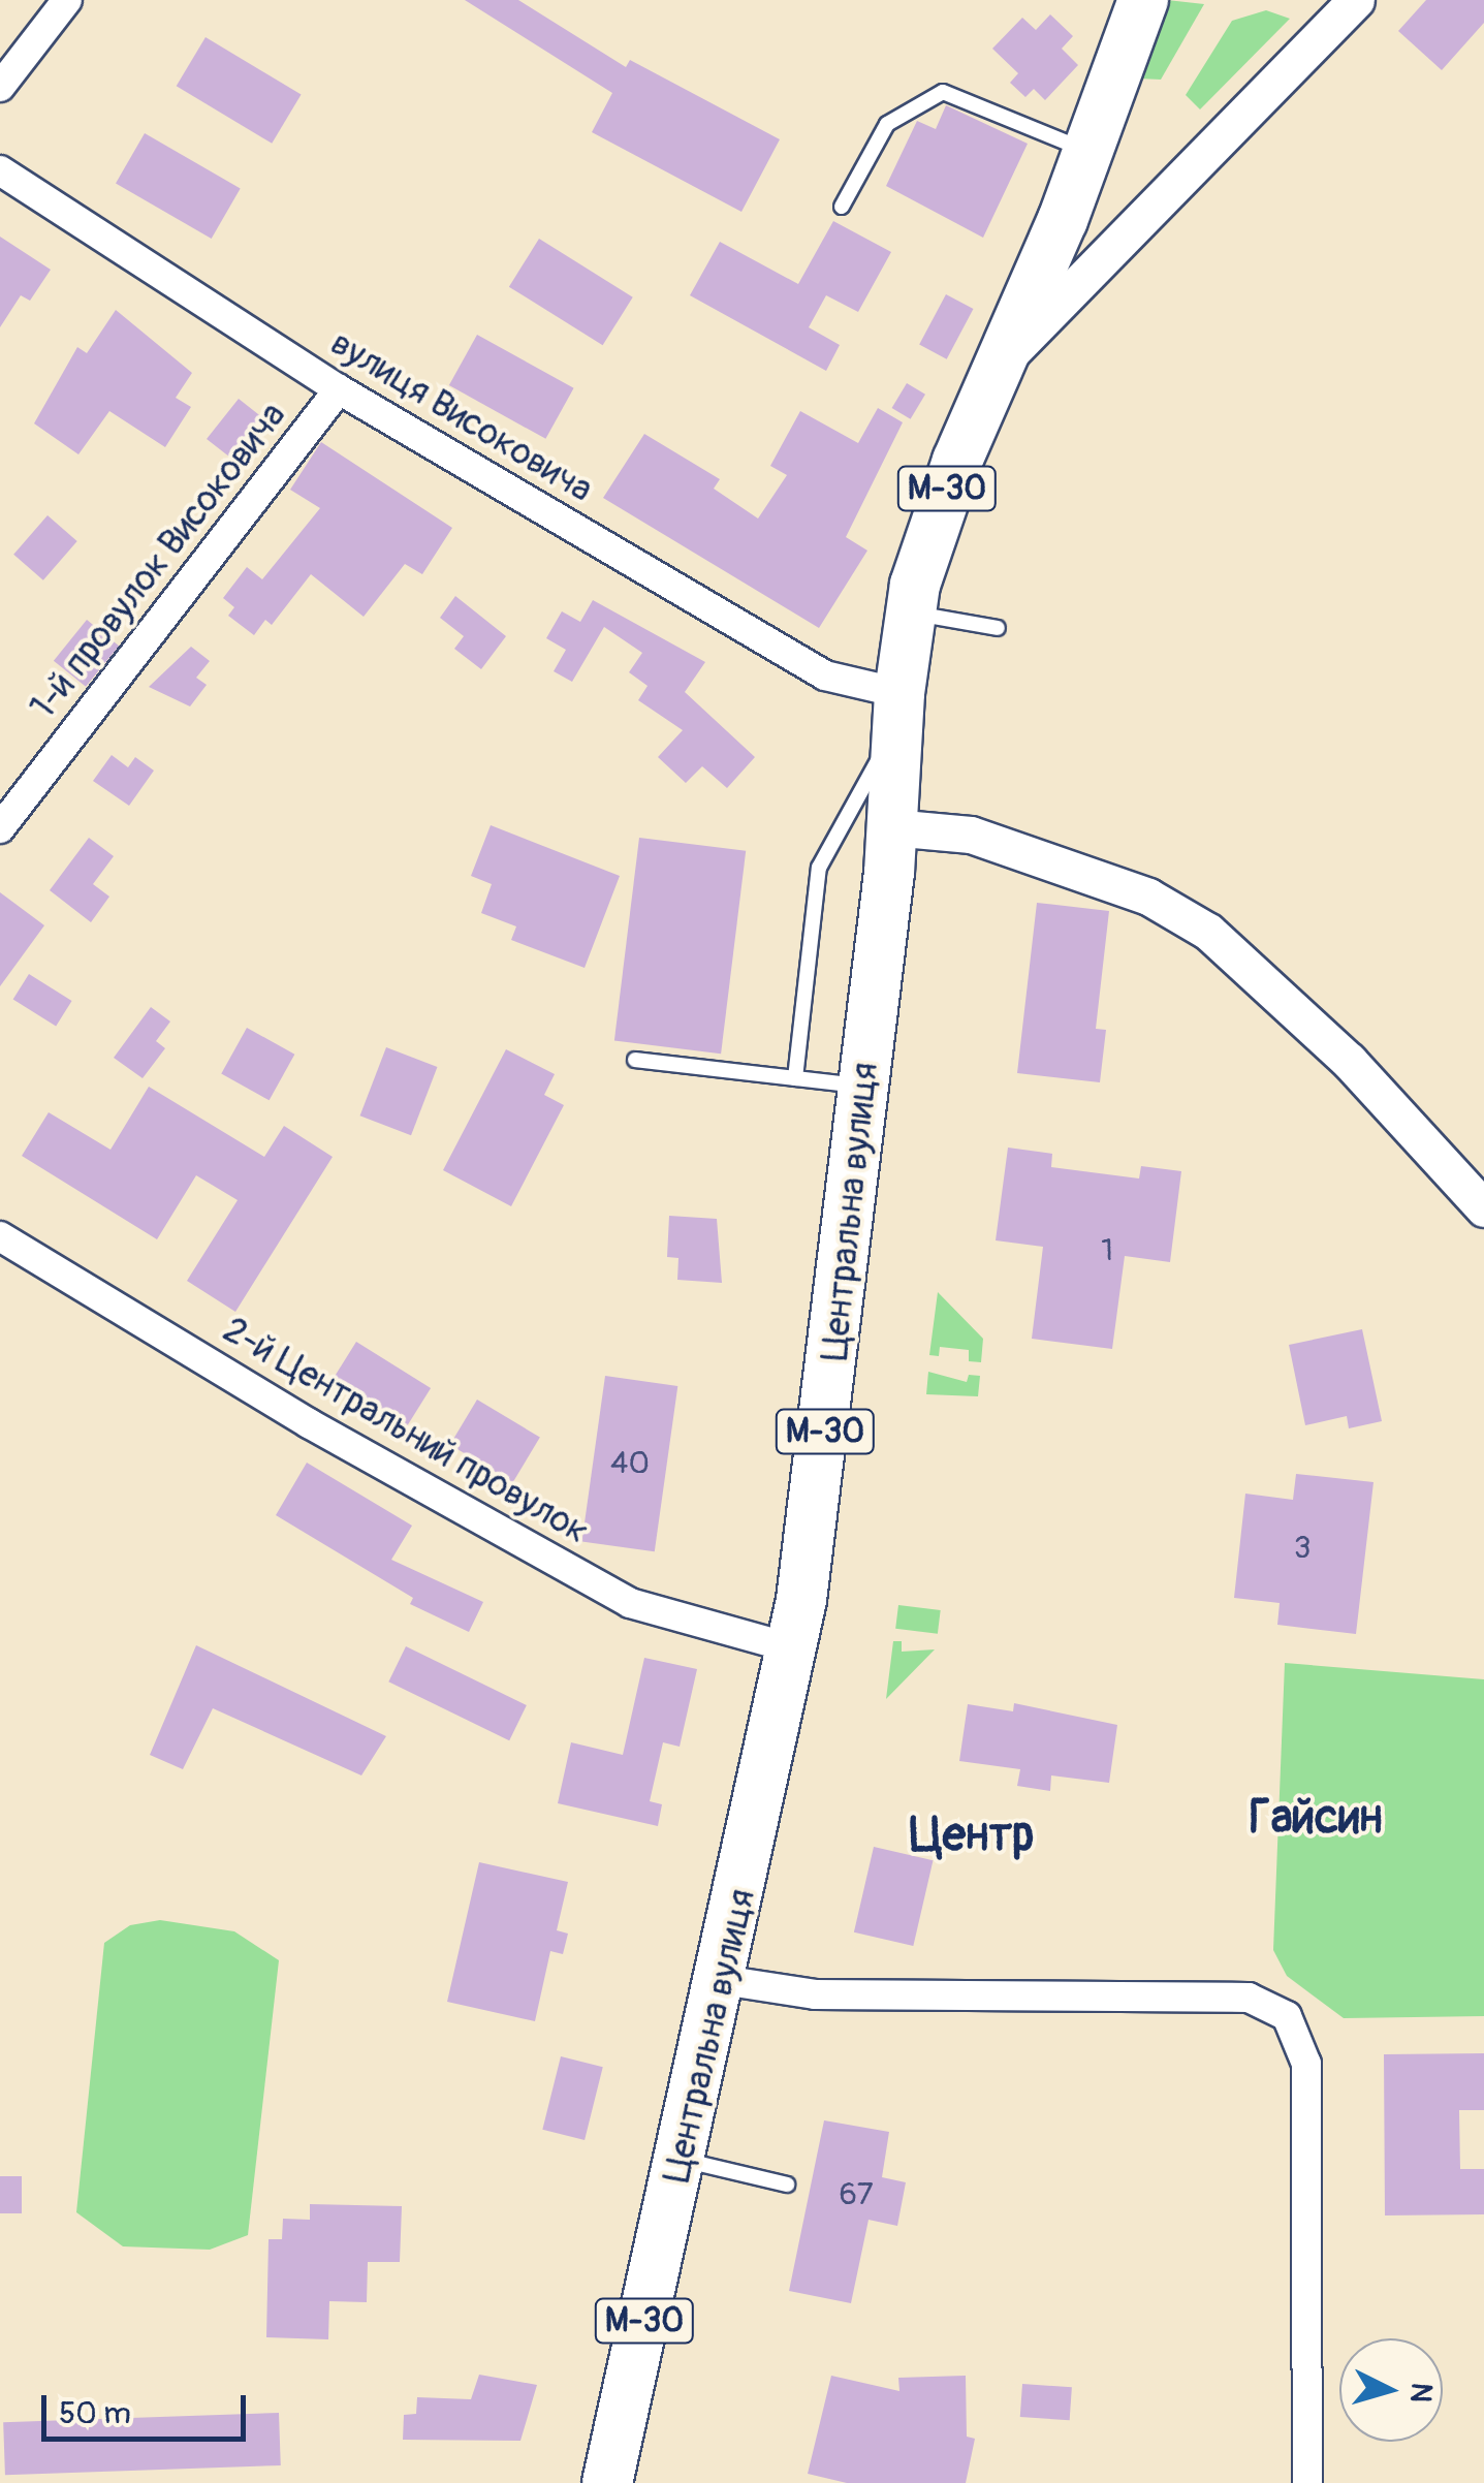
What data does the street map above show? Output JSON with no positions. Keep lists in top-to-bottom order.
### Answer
{
  "streets": {
    "highway": ["М-30", "Центральна вулиця"],
    "street": ["вулиця Високовича", "1-й провулок Високовича", "2-й Центральний провулок"]
  },
  "crossings": [
    ["вулиця Високовича", "1-й провулок Високовича"],
    ["вулиця Високовича", "Центральна вулиця"],
    ["М-30", "Центральна вулиця"],
    ["Центральна вулиця", "2-й Центральний провулок"]
  ],
  "districts": ["Гайсин", "Центр"],
  "house_numbers": [
    "1",
    "40",
    "3",
    "67"
  ],
  "scale_bar": "50 m",
  "north": "right"
}
